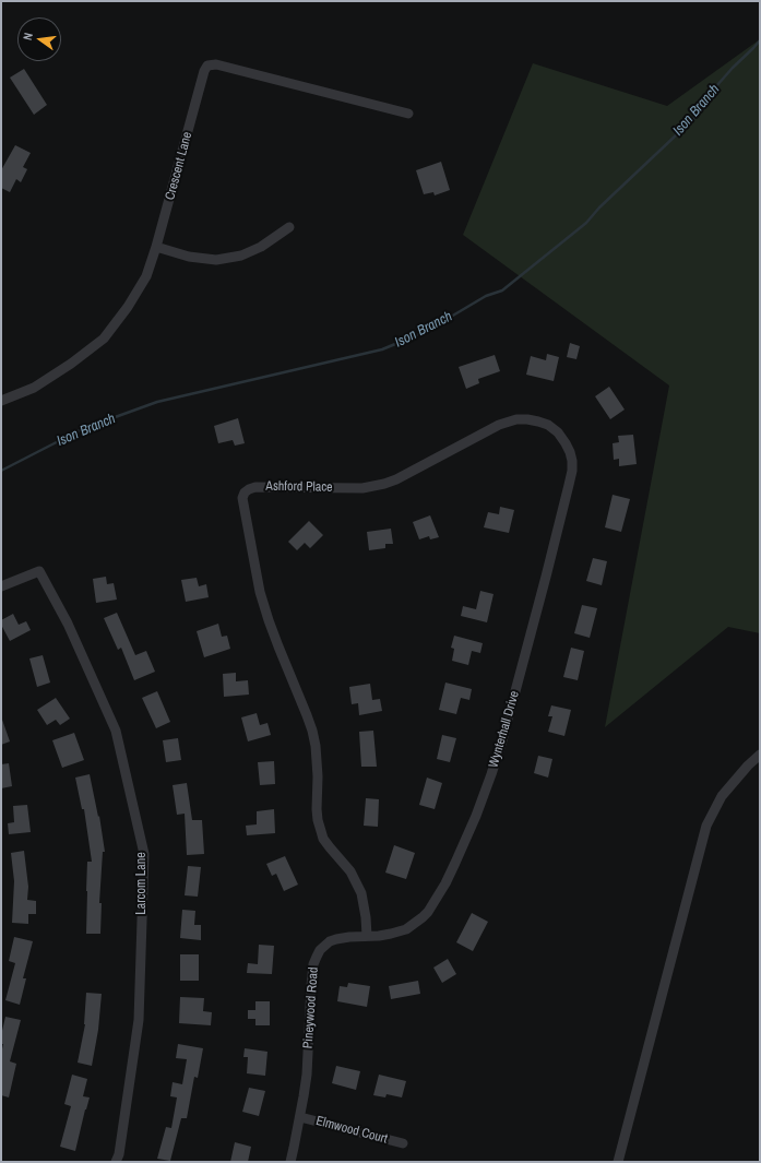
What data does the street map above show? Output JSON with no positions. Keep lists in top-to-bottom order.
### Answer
{
  "streets": {
    "street": [
      "Crescent Lane",
      "Ashford Place",
      "Wynterhall Drive",
      "Larcom Lane",
      "Pineywood Road",
      "Elmwood Court"
    ]
  },
  "crossings": [
    ["Ashford Place", "Wynterhall Drive"],
    ["Ashford Place", "Pineywood Road"],
    ["Wynterhall Drive", "Pineywood Road"],
    ["Pineywood Road", "Elmwood Court"]
  ],
  "water": ["Ison Branch"],
  "north": "left"
}
